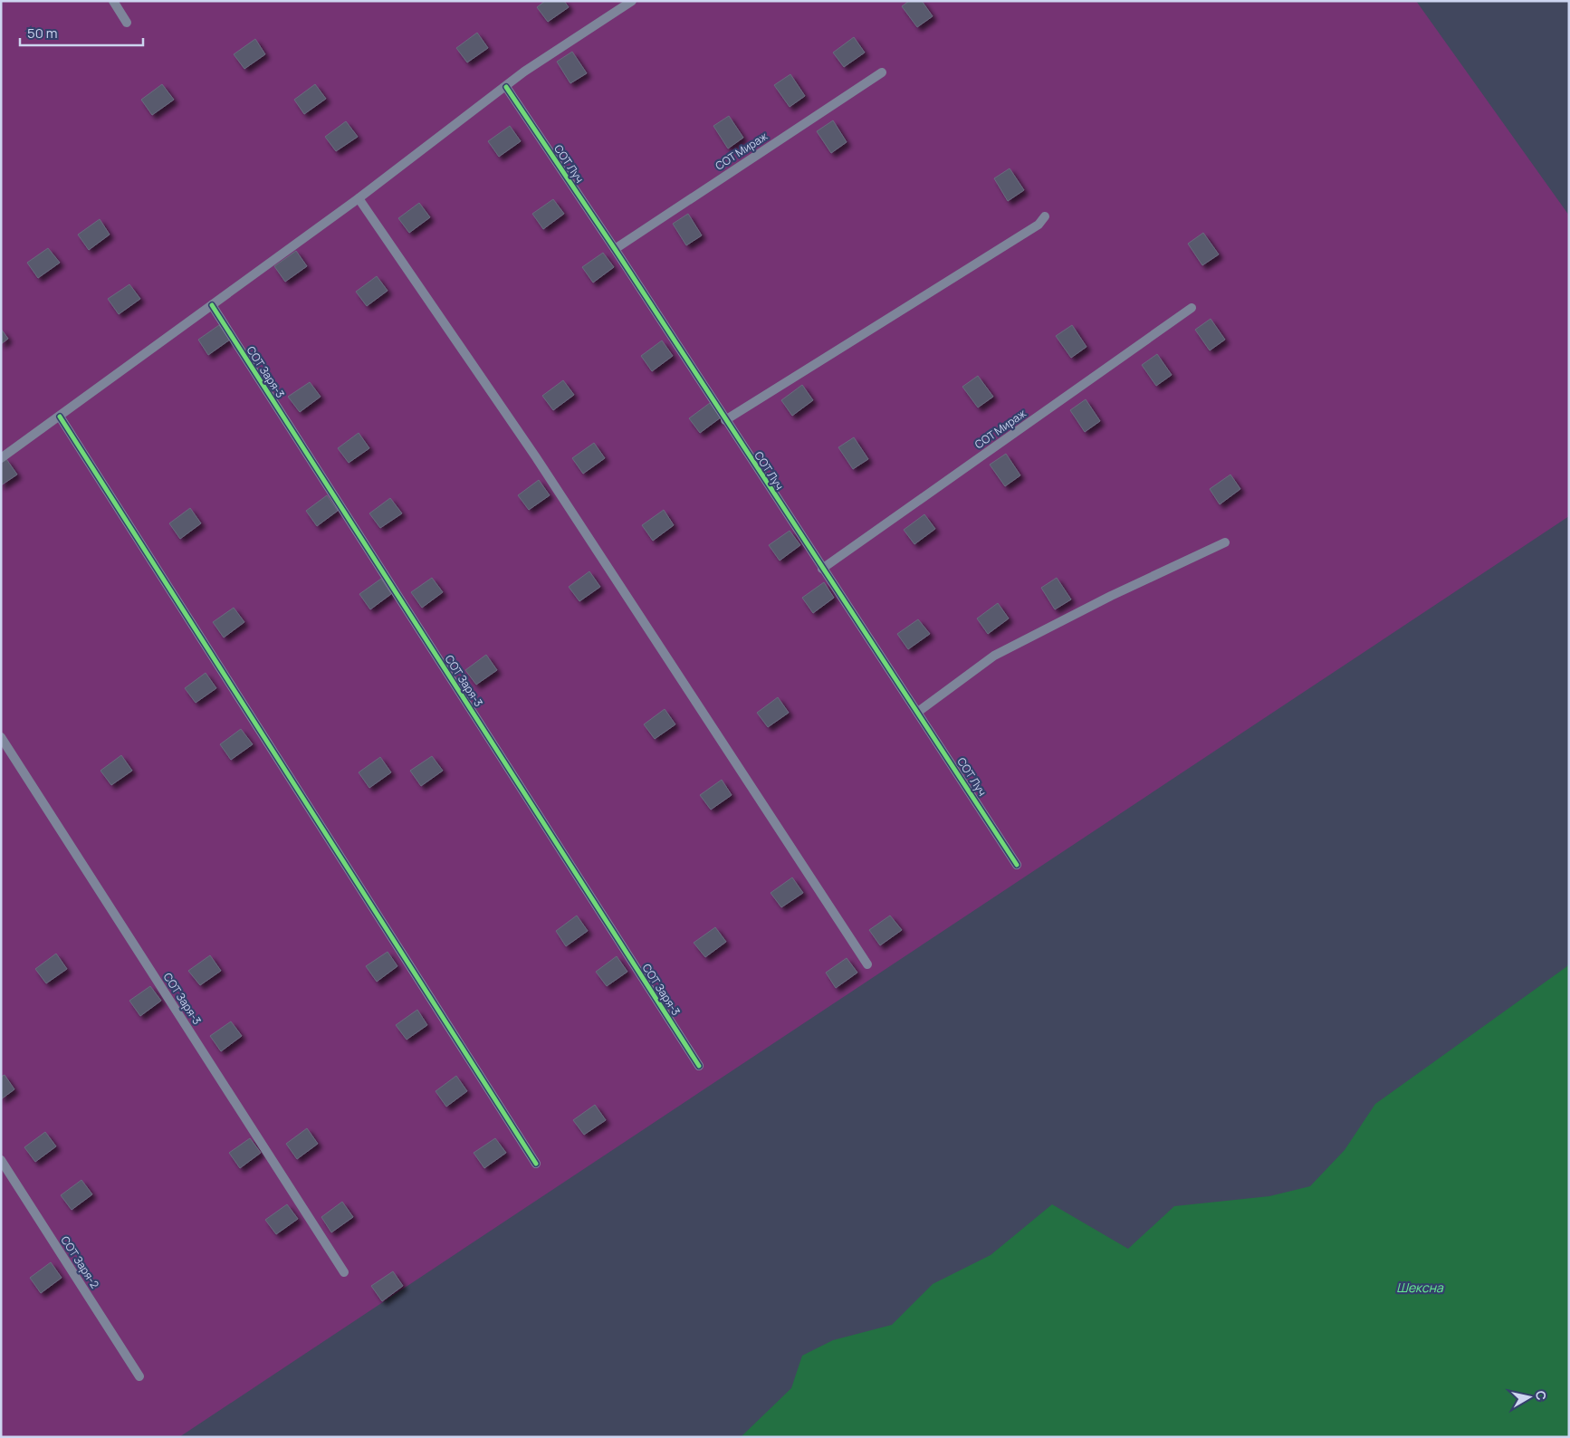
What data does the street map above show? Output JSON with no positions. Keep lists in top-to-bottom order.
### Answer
{
  "streets": {
    "street": [
      "СОТ Мираж",
      "СОТ Луч",
      "СОТ Заря-3",
      "СОТ Заря-2"
    ]
  },
  "crossings": [
    ["СОТ Мираж", "СОТ Луч"]
  ],
  "water": ["Шексна"],
  "scale_bar": "50 m",
  "north": "right"
}
